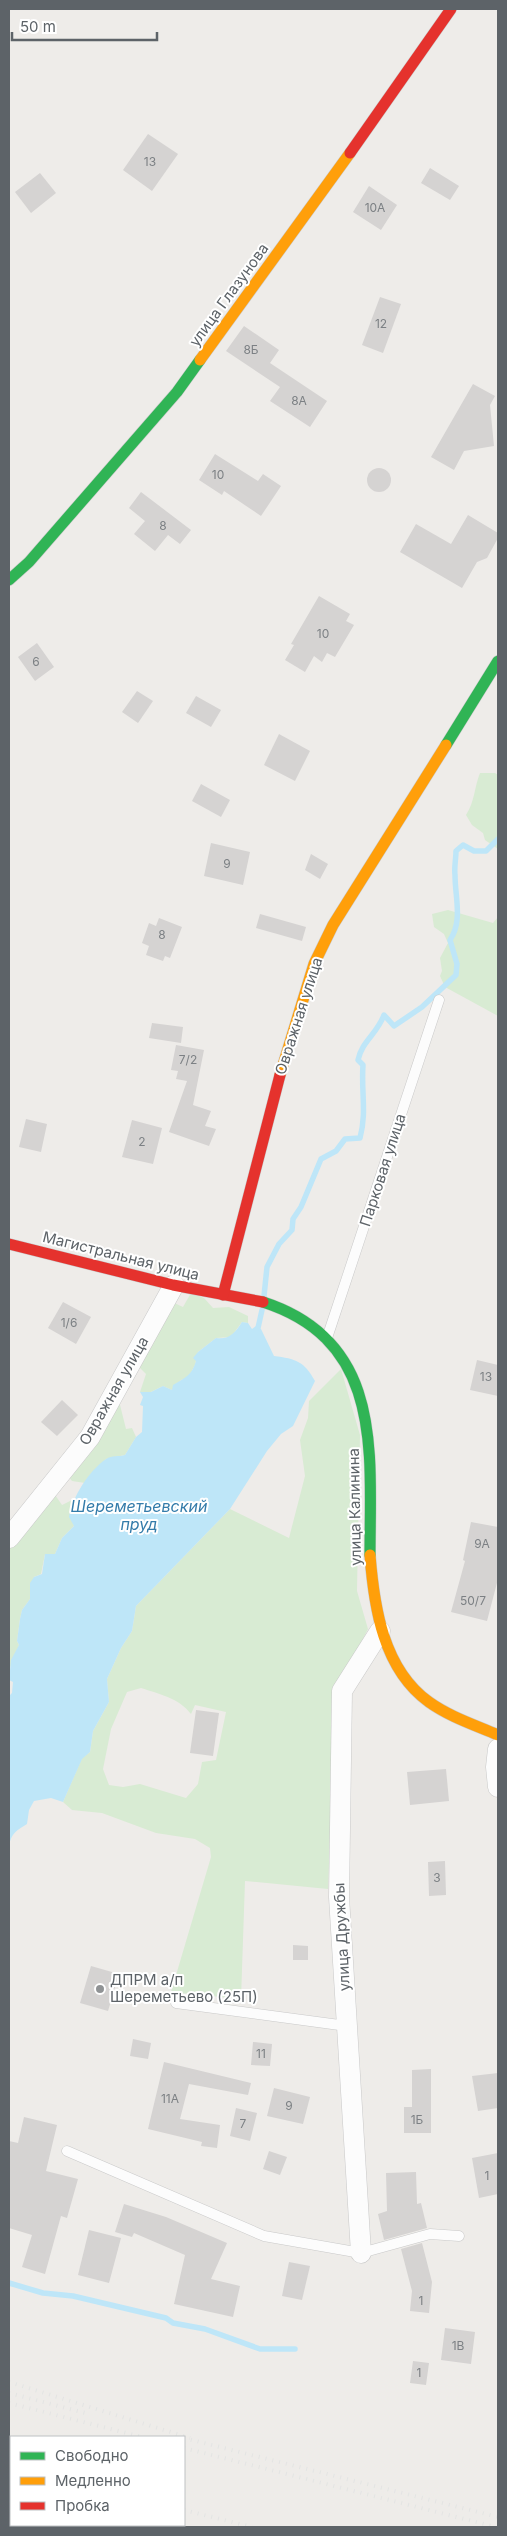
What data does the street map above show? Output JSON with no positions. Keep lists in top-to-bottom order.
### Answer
{
  "streets": {
    "street": [
      "улица Глазунова",
      "Овражная улица",
      "Магистральная улица",
      "улица Калинина",
      "улица Дружбы"
    ],
    "lane": ["Парковая улица"]
  },
  "crossings": [
    ["Овражная улица", "Магистральная улица"],
    ["Овражная улица", "улица Калинина"],
    ["Парковая улица", "улица Калинина"],
    ["Магистральная улица", "улица Калинина"],
    ["улица Калинина", "улица Дружбы"]
  ],
  "water": ["Шереметьевский пруд"],
  "places": ["ДПРМ а/п Шереметьево (25П)"],
  "house_numbers": [
    "13",
    "10А",
    "12",
    "8Б",
    "8А",
    "10",
    "8",
    "10",
    "6",
    "9",
    "8",
    "7/2",
    "2",
    "1/6",
    "13",
    "9А",
    "50/7",
    "3",
    "11",
    "11А",
    "9",
    "1Б",
    "7",
    "1",
    "1",
    "1В",
    "1"
  ],
  "legend": ["Свободно", "Медленно", "Пробка"],
  "scale_bar": "50 m"
}
